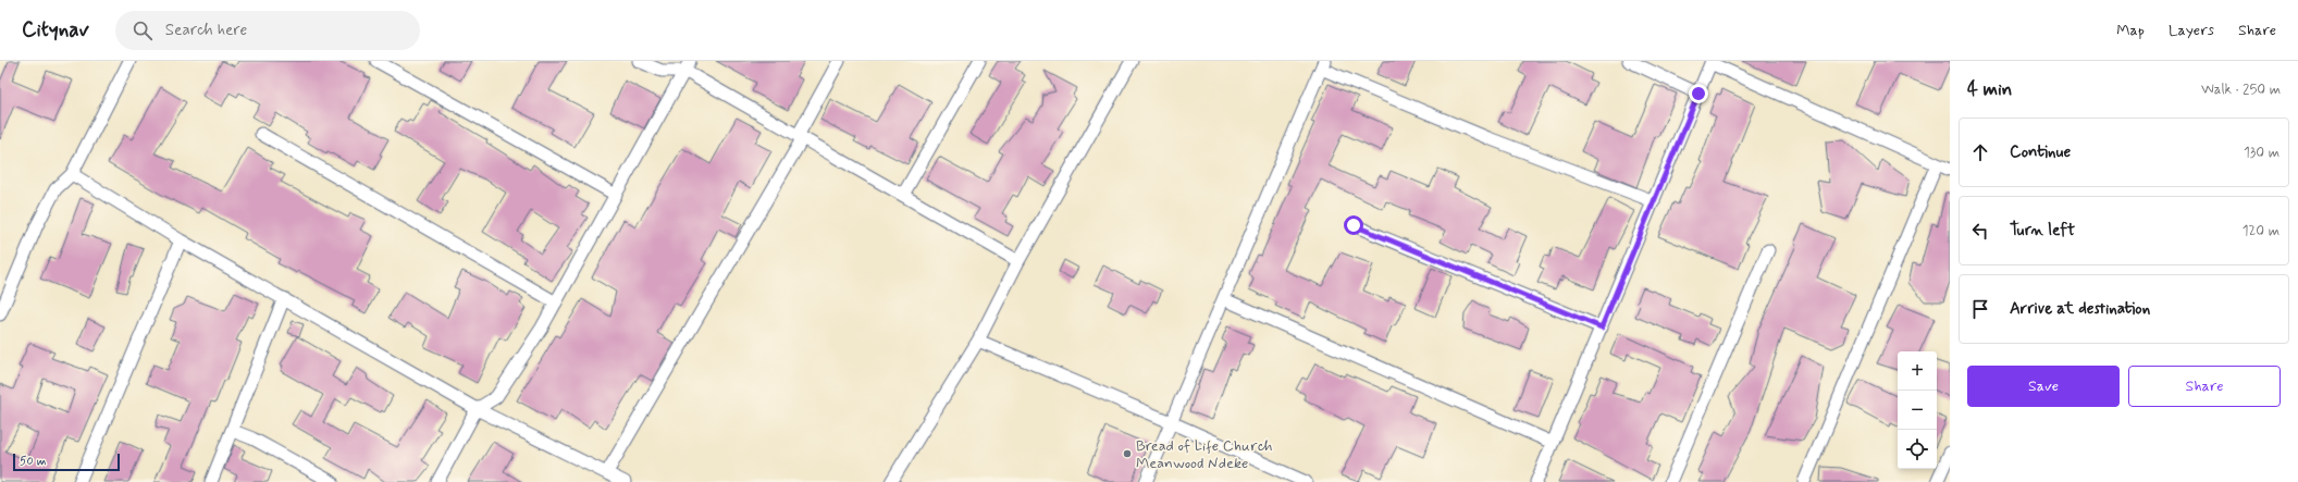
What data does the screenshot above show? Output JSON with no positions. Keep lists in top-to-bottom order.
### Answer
{
  "places": ["Bread of Life Church Meanwood Ndeke"],
  "scale_bar": "50 m",
  "page": {
    "header": "Citynav",
    "search": "Search here",
    "nav": ["Map", "Layers", "Share"],
    "heading": ["4 min", "Walk · 250 m"],
    "list": [
      ["Continue", "130 m"],
      ["Turn left", "120 m"],
      "Arrive at destination"
    ],
    "map_buttons": ["+", "−"],
    "buttons": ["Save", "Share"],
    "scale": "50 m"
  }
}
